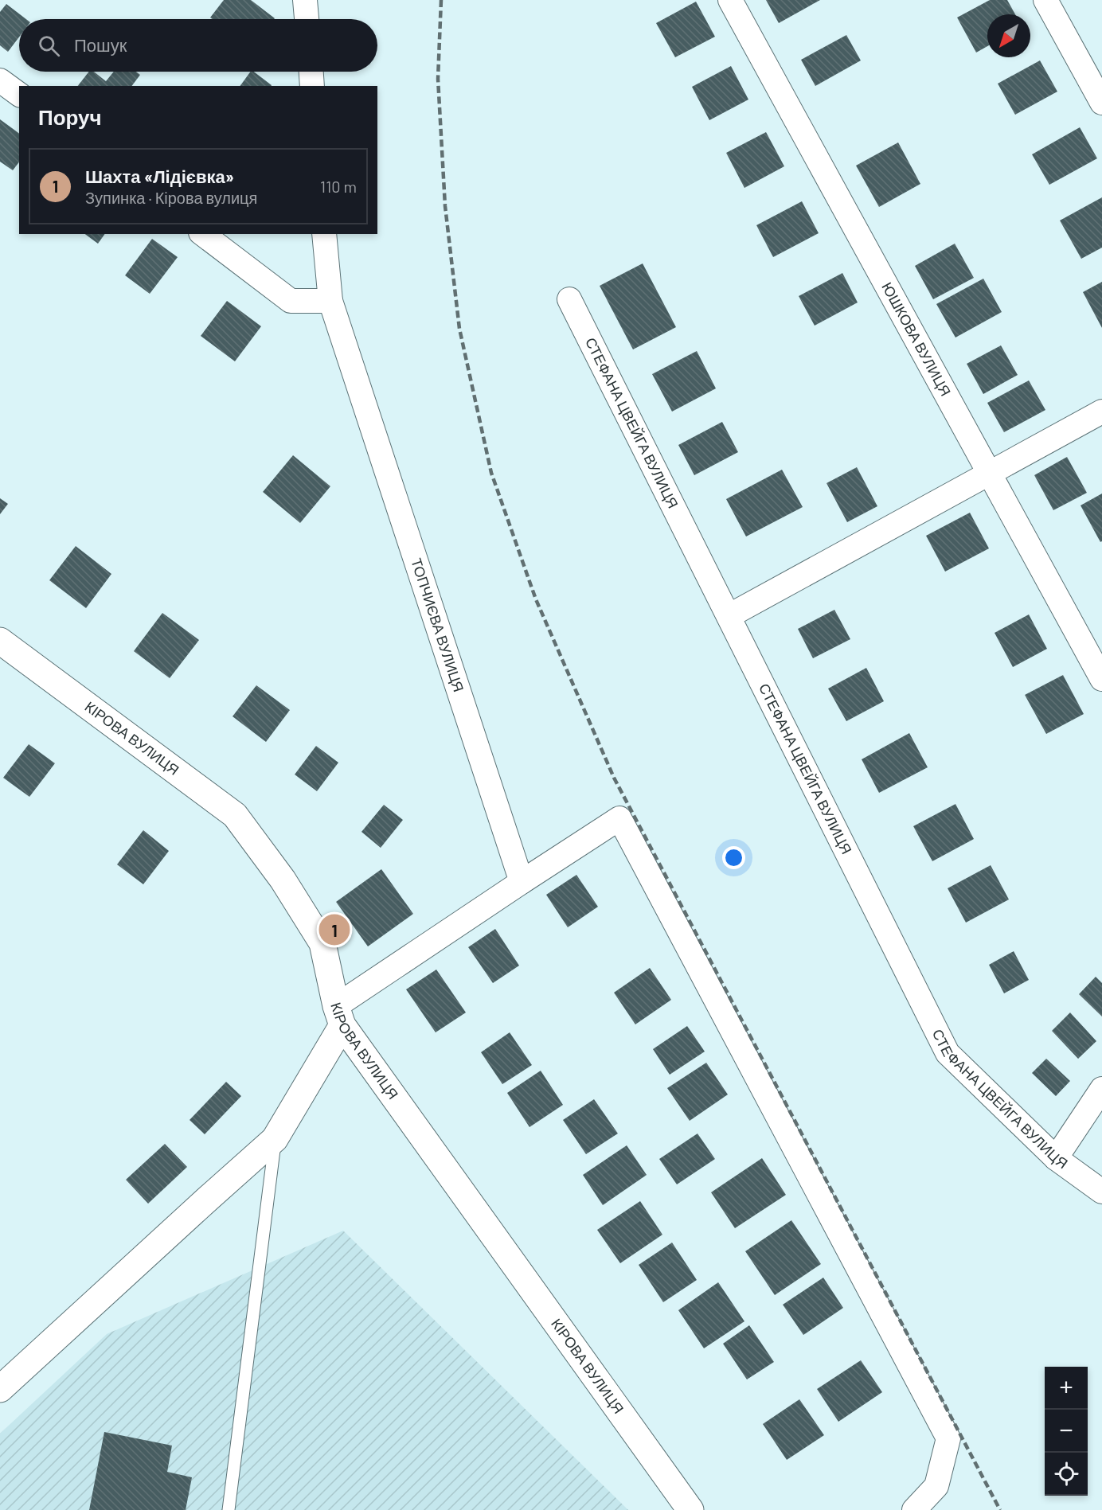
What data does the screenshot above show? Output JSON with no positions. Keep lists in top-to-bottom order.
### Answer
{
  "streets": {
    "main road": ["КІРОВА ВУЛИЦЯ"],
    "street": ["ЮШКОВА ВУЛИЦЯ", "СТЕФАНА ЦВЕЙГА ВУЛИЦЯ", "ТОПЧИЄВА ВУЛИЦЯ"]
  },
  "north": "bottom left",
  "page": {
    "search": "Пошук",
    "heading": "Поруч",
    "list": [
      {
        "mark": "1",
        "name": "Шахта «Лідієвка»",
        "note": "Зупинка · Кірова вулиця",
        "value": "110 m"
      }
    ],
    "pins": "1",
    "map_buttons": ["+", "−"]
  }
}
